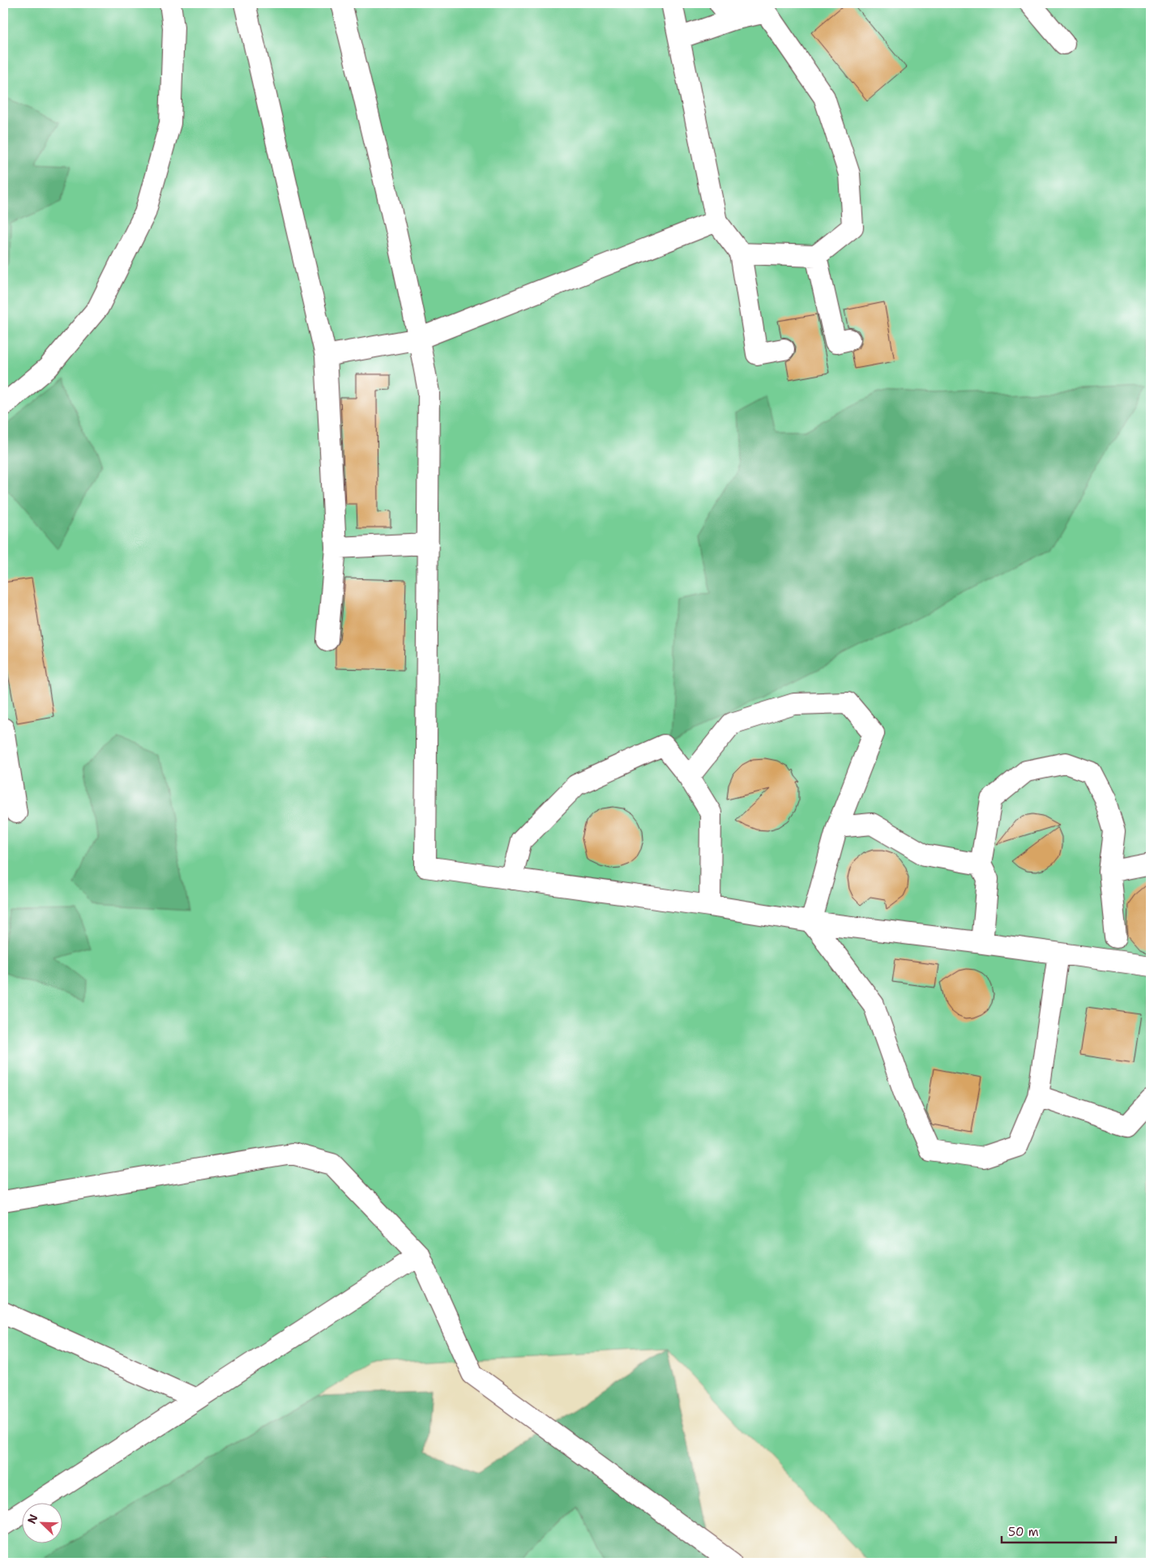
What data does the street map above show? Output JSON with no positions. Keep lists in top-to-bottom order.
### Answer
{
  "scale_bar": "50 m",
  "north": "top left"
}
